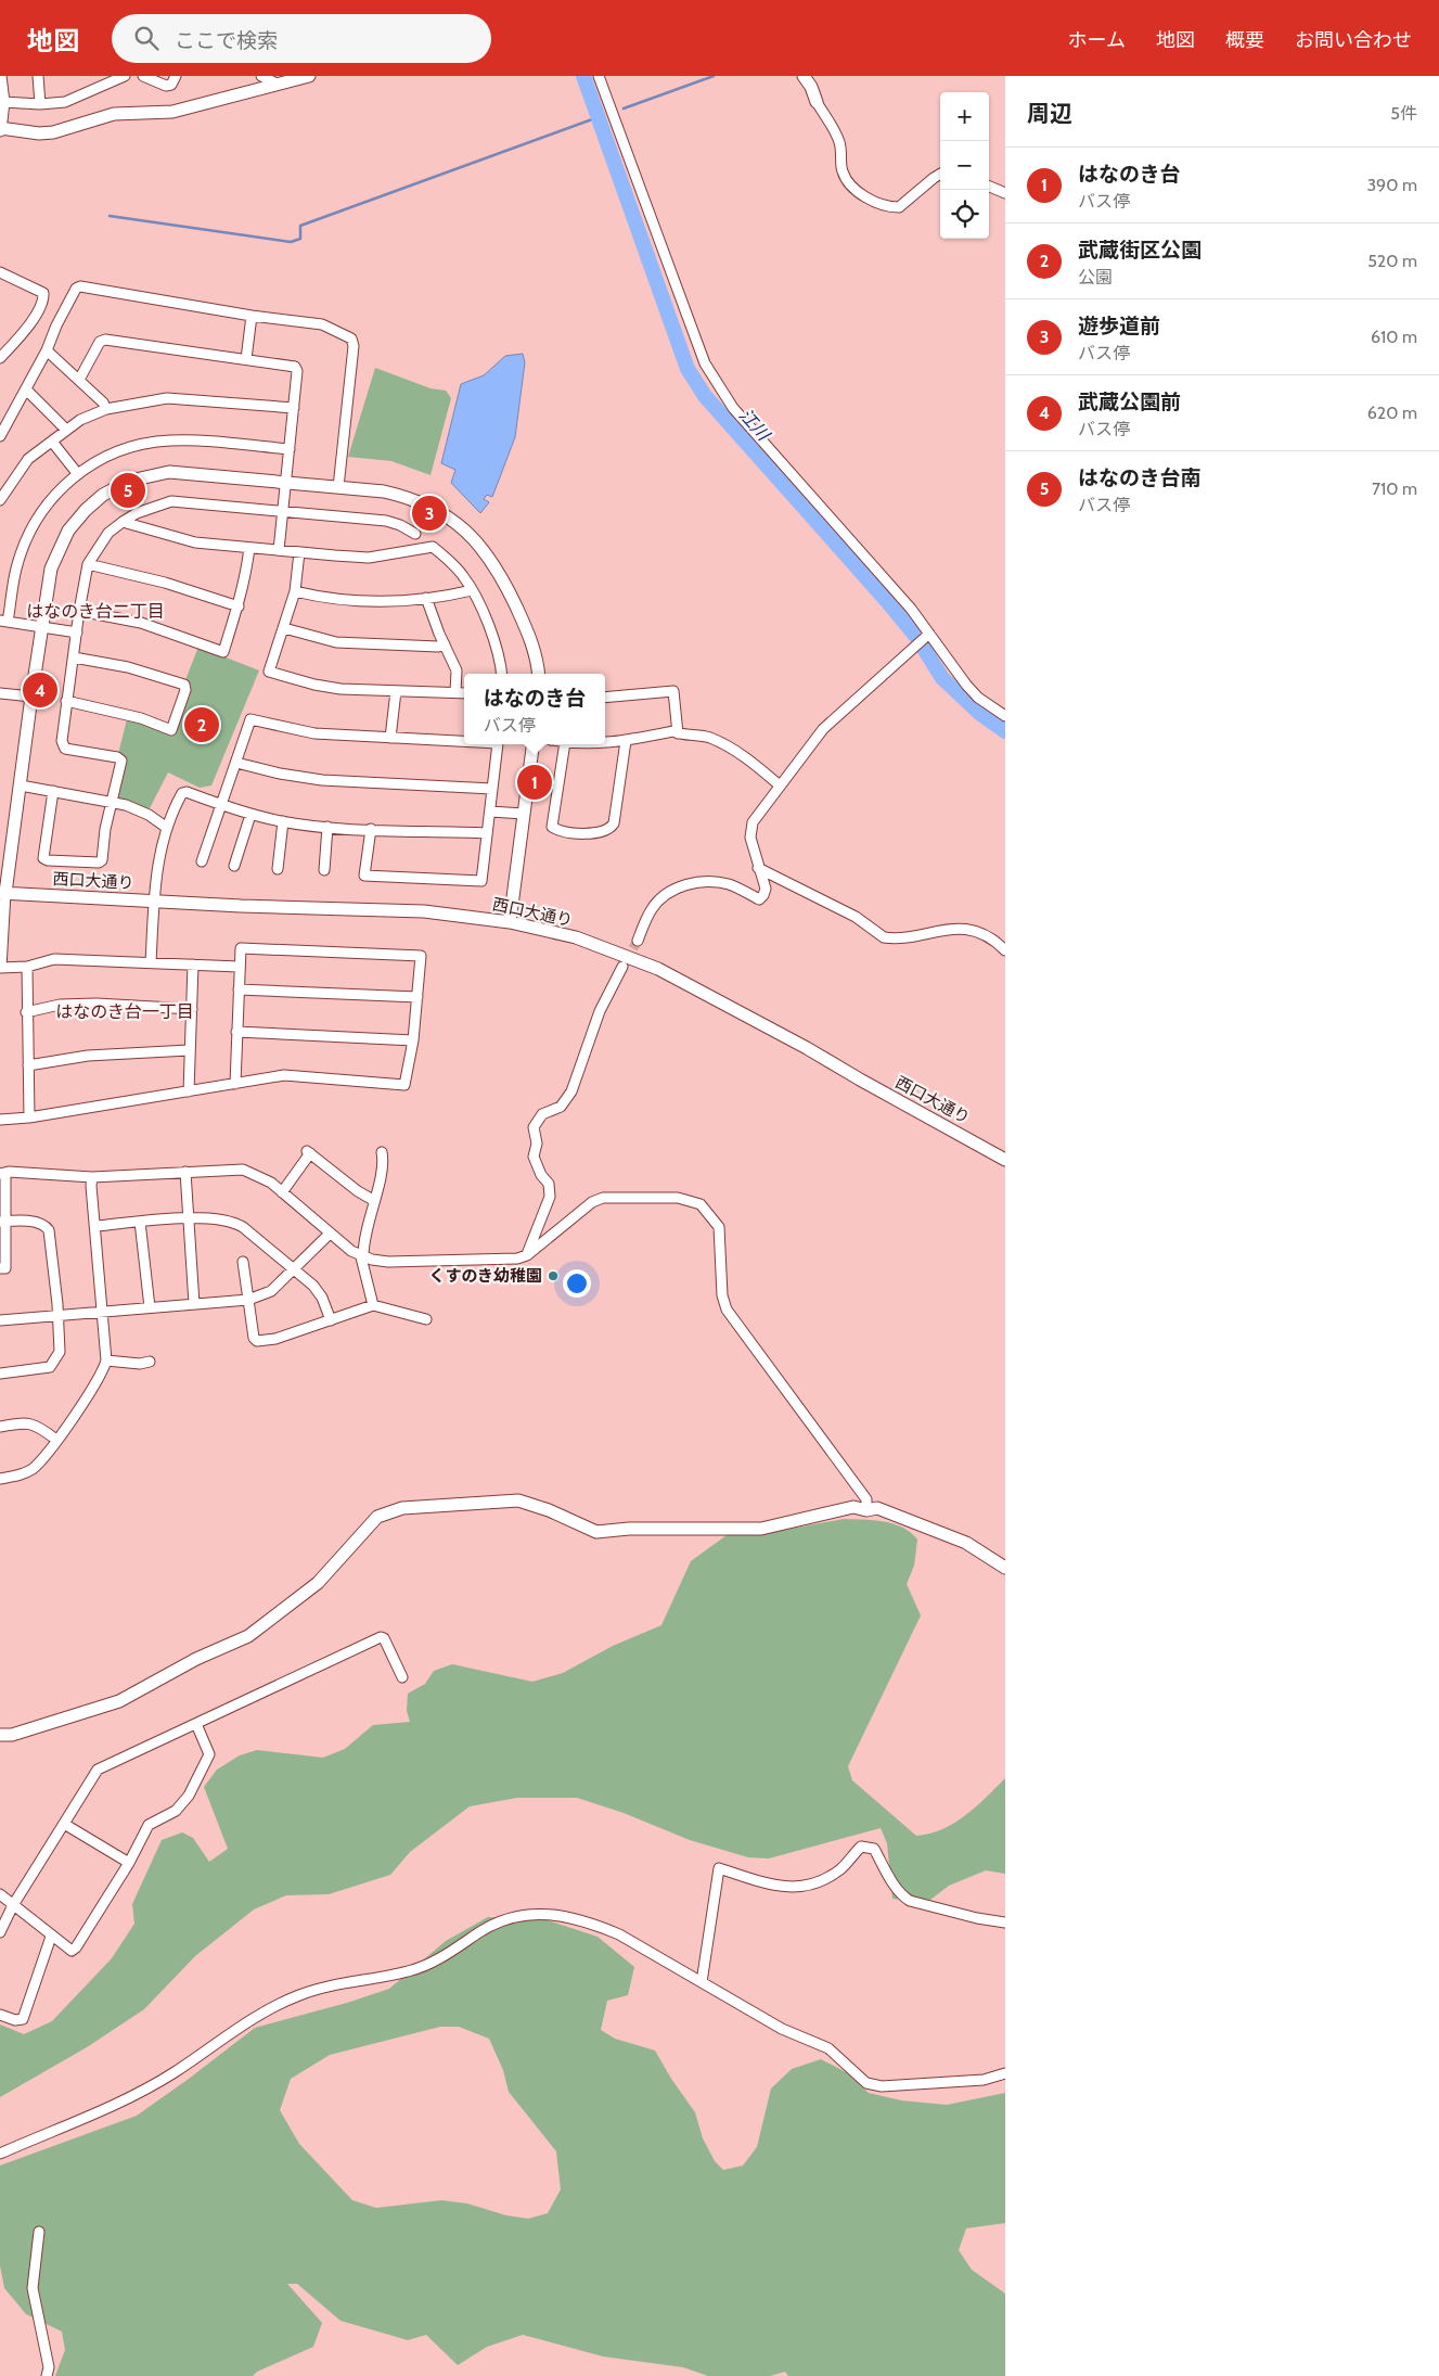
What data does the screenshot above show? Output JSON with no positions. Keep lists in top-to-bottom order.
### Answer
{
  "streets": {
    "street": ["西口大通り"]
  },
  "districts": ["はなのき台二丁目", "はなのき台一丁目"],
  "water": ["江川"],
  "places": ["くすのき幼稚園"],
  "page": {
    "header": "地図",
    "search": "ここで検索",
    "nav": [
      "ホーム",
      "地図",
      "概要",
      "お問い合わせ"
    ],
    "heading": ["周辺", "5件"],
    "map_buttons": ["+", "−"],
    "list": [
      {
        "mark": "1",
        "name": "はなのき台",
        "note": "バス停",
        "value": "390 m"
      },
      {
        "mark": "2",
        "name": "武蔵街区公園",
        "note": "公園",
        "value": "520 m"
      },
      {
        "mark": "3",
        "name": "遊歩道前",
        "note": "バス停",
        "value": "610 m"
      },
      {
        "mark": "4",
        "name": "武蔵公園前",
        "note": "バス停",
        "value": "620 m"
      },
      {
        "mark": "5",
        "name": "はなのき台南",
        "note": "バス停",
        "value": "710 m"
      }
    ],
    "pins": [
      "5",
      "3",
      "4",
      "2",
      "1"
    ],
    "popup": ["はなのき台", "バス停"]
  }
}
